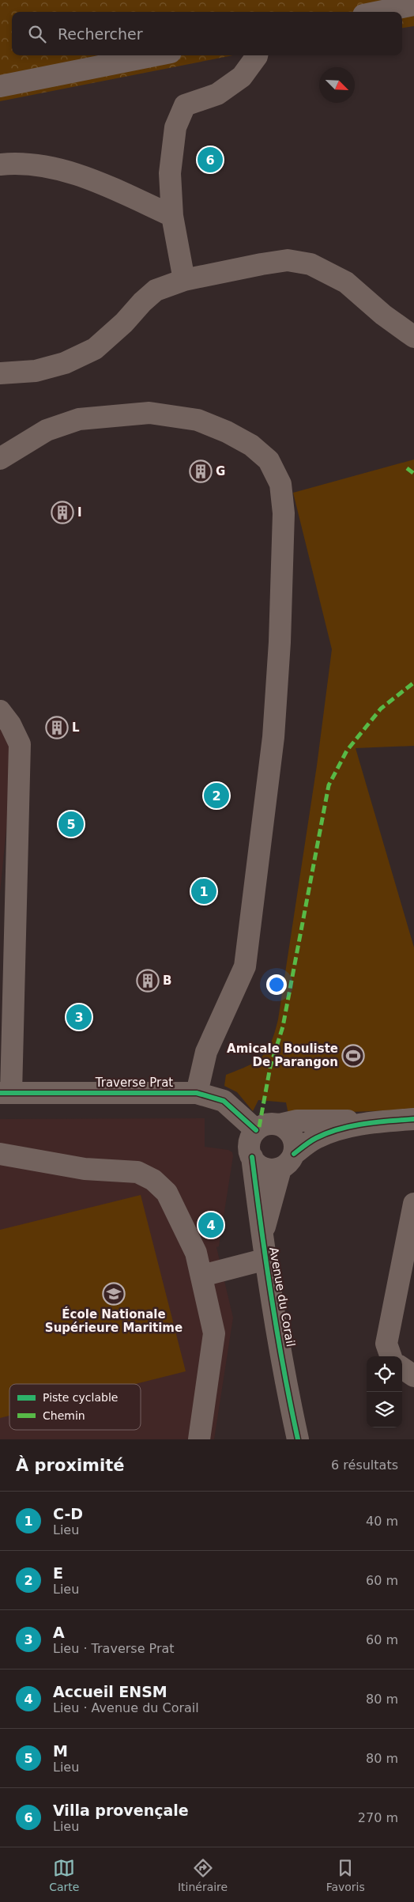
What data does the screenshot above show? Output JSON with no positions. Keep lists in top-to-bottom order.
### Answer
{
  "streets": {
    "street": ["Traverse Prat", "Avenue du Corail"]
  },
  "crossings": [
    ["Traverse Prat", "Avenue du Corail"]
  ],
  "places": {
    "building": [
      "G",
      "I",
      "L",
      "B"
    ],
    "sports": ["Amicale Bouliste De Parangon"],
    "school or university": ["École Nationale Supérieure Maritime"]
  },
  "legend": ["Piste cyclable", "Chemin"],
  "north": "bottom right",
  "page": {
    "search": "Rechercher",
    "pins": [
      "6",
      "2",
      "5",
      "1",
      "3",
      "4"
    ],
    "heading": ["À proximité", "6 résultats"],
    "list": [
      {
        "mark": "1",
        "name": "C-D",
        "note": "Lieu",
        "value": "40 m"
      },
      {
        "mark": "2",
        "name": "E",
        "note": "Lieu",
        "value": "60 m"
      },
      {
        "mark": "3",
        "name": "A",
        "note": "Lieu · Traverse Prat",
        "value": "60 m"
      },
      {
        "mark": "4",
        "name": "Accueil ENSM",
        "note": "Lieu · Avenue du Corail",
        "value": "80 m"
      },
      {
        "mark": "5",
        "name": "M",
        "note": "Lieu",
        "value": "80 m"
      },
      {
        "mark": "6",
        "name": "Villa provençale",
        "note": "Lieu",
        "value": "270 m"
      }
    ],
    "nav": ["Carte", "Itinéraire", "Favoris"]
  }
}
